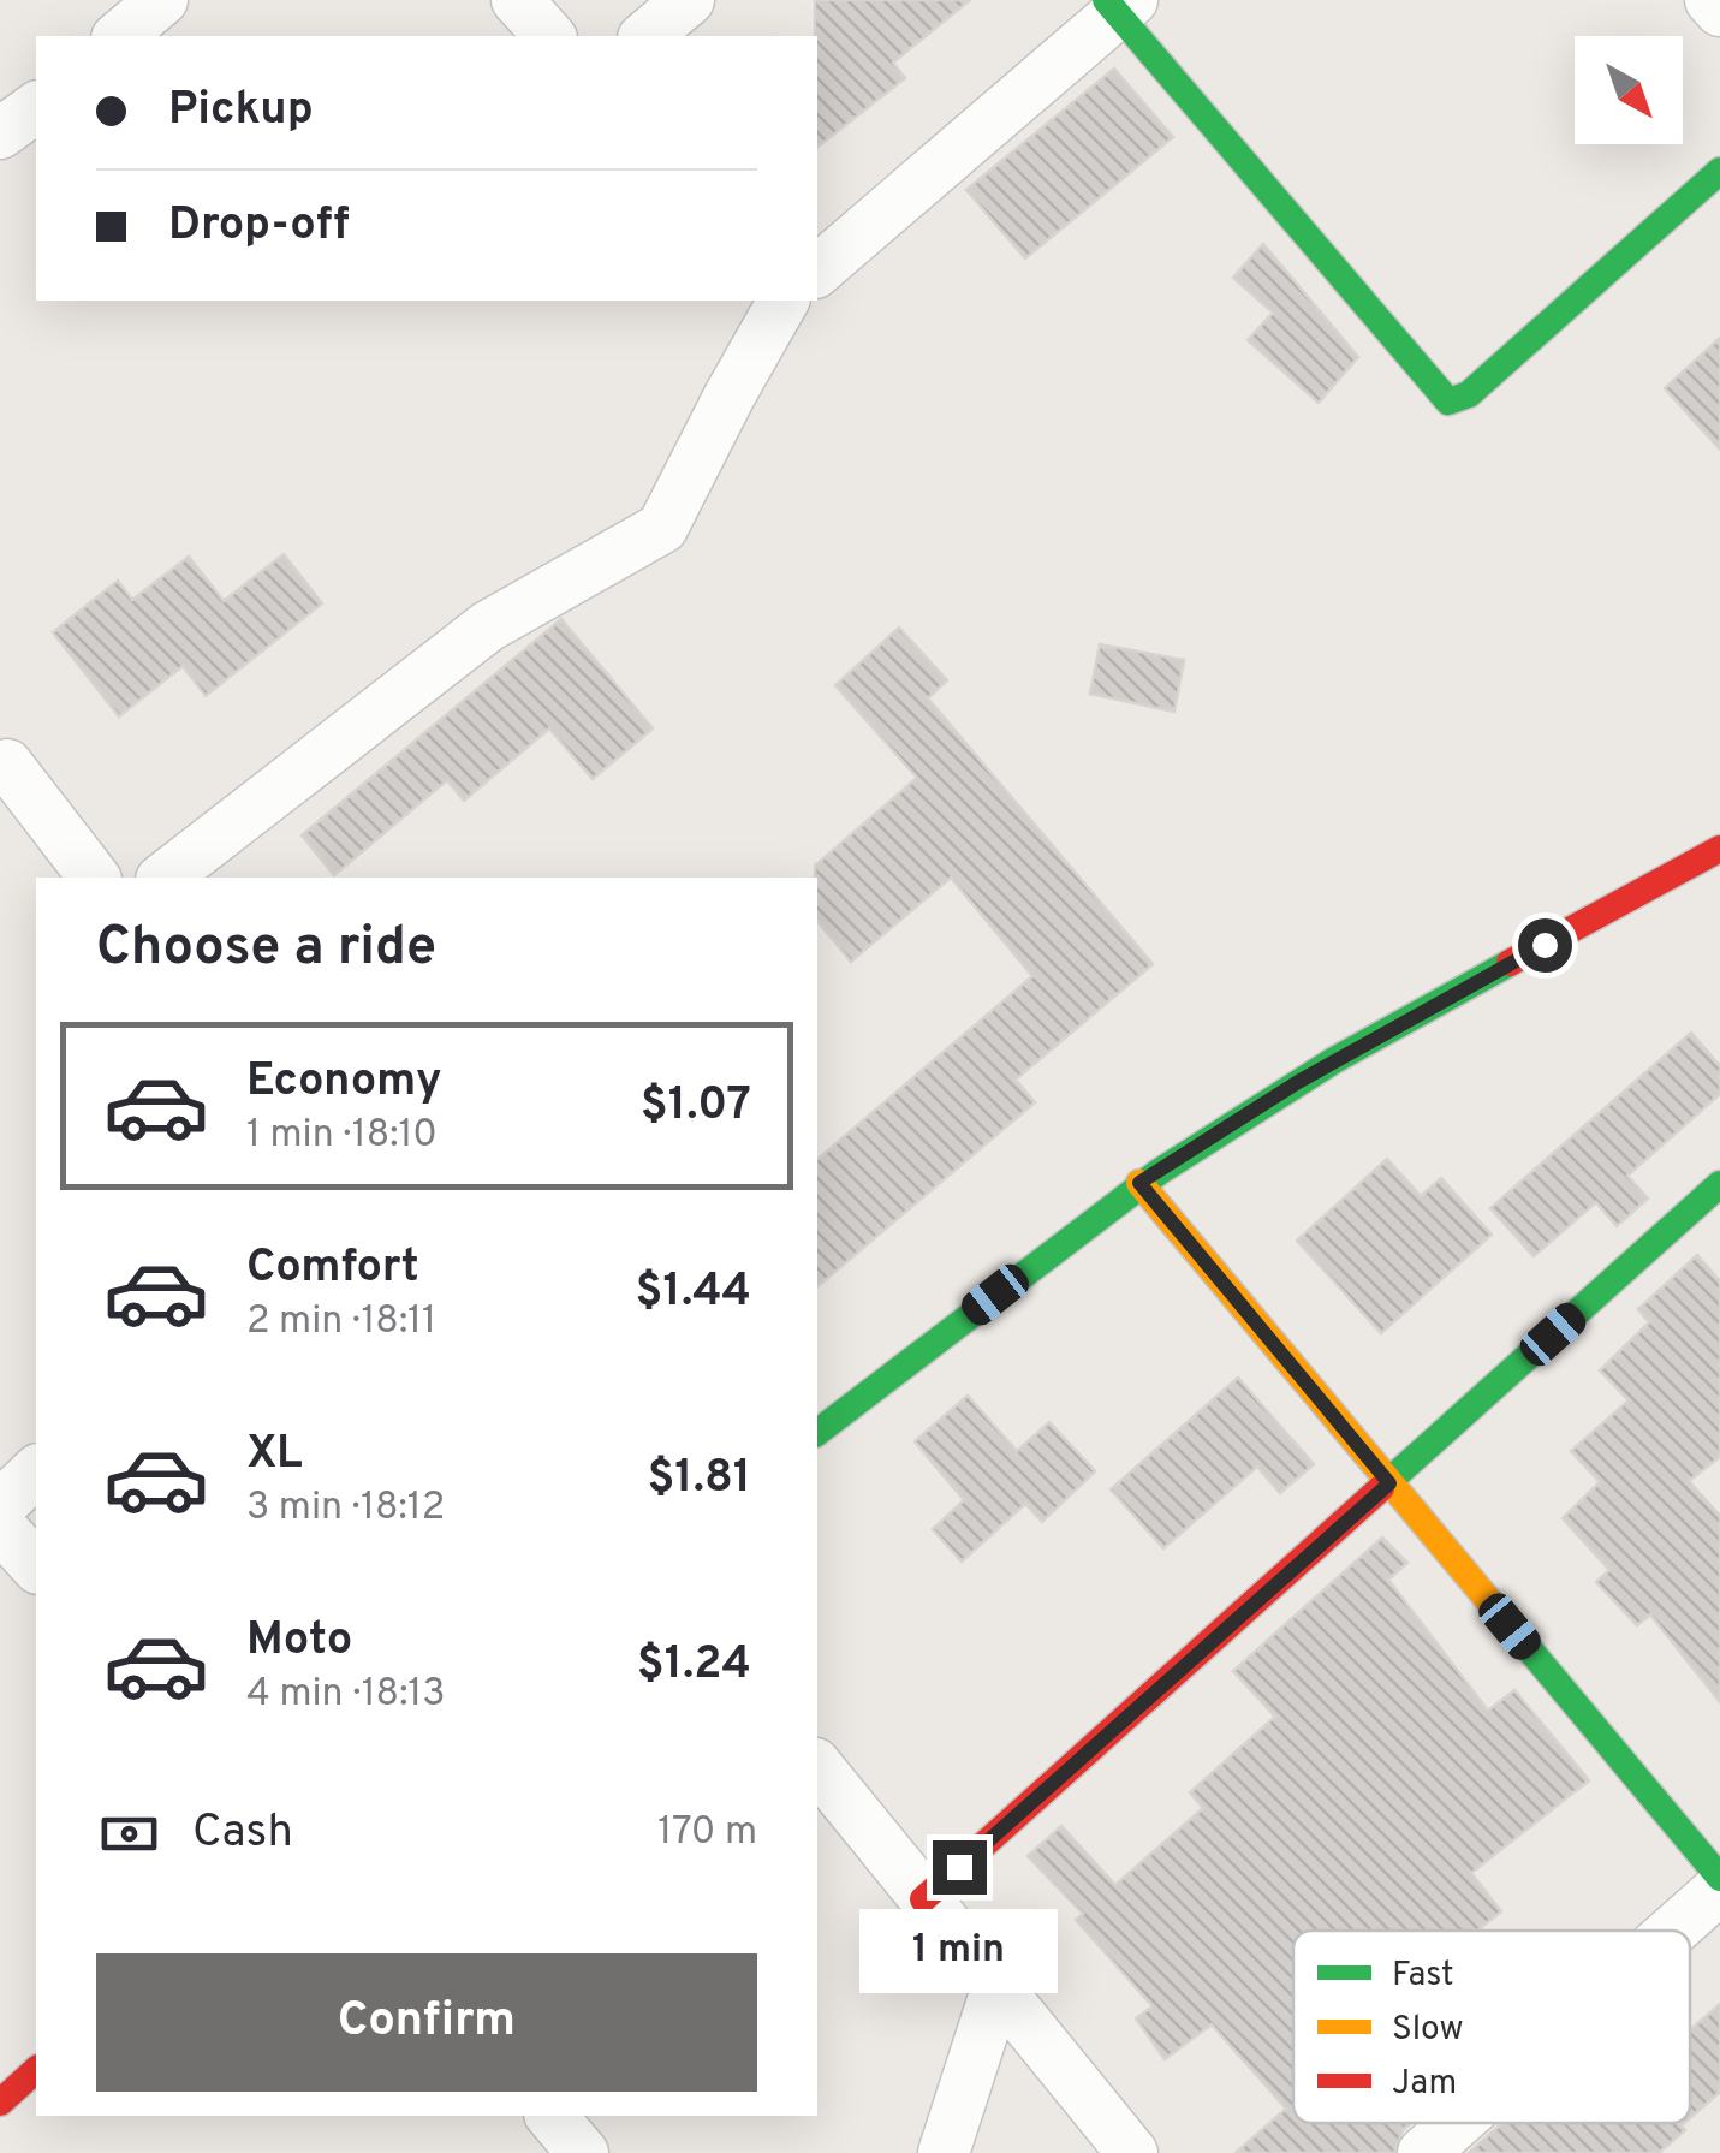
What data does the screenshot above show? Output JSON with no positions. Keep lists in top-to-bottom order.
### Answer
{
  "legend": ["Fast", "Slow", "Jam"],
  "north": "bottom right",
  "page": {
    "banner": ["Pickup", "Drop-off"],
    "heading": "Choose a ride",
    "list": [
      {
        "name": "Economy",
        "note": "1 min · 18:10",
        "value": "$1.07"
      },
      {
        "name": "Comfort",
        "note": "2 min · 18:11",
        "value": "$1.44"
      },
      {
        "name": "XL",
        "note": "3 min · 18:12",
        "value": "$1.81"
      },
      {
        "name": "Moto",
        "note": "4 min · 18:13",
        "value": "$1.24"
      }
    ],
    "pay": ["Cash", "170 m"],
    "bubble": "1 min",
    "buttons": "Confirm"
  }
}
